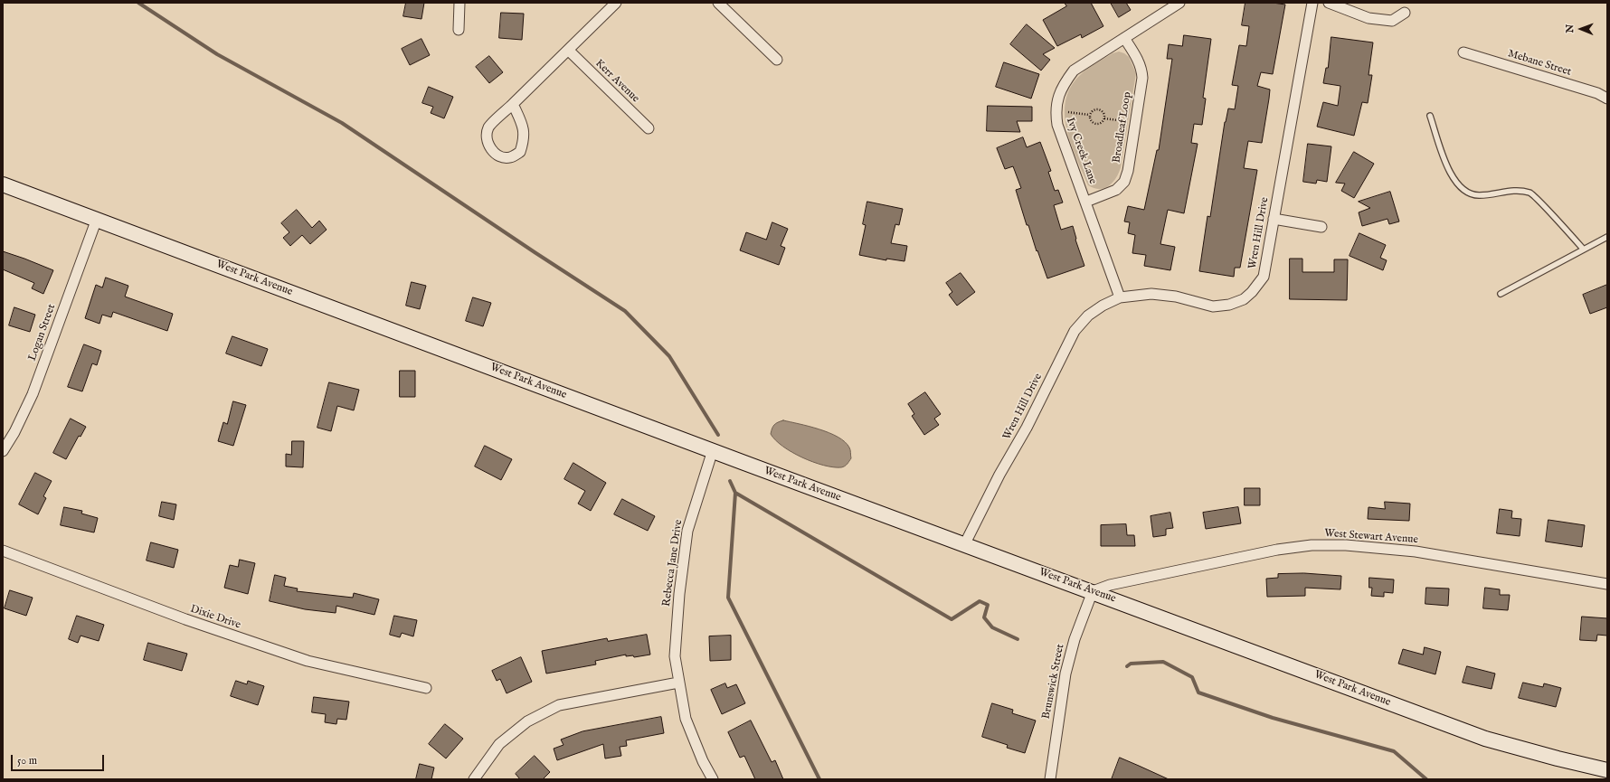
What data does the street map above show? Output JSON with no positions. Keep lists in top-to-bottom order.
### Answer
{
  "streets": {
    "main road": ["West Park Avenue"],
    "street": [
      "Mebane Street",
      "Kerr Avenue",
      "Broadleaf Loop",
      "Ivy Creek Lane",
      "Wren Hill Drive",
      "Logan Street",
      "West Stewart Avenue",
      "Rebecca Jane Drive",
      "Dixie Drive",
      "Brunswick Street"
    ]
  },
  "crossings": [
    ["Broadleaf Loop", "Ivy Creek Lane"],
    ["Ivy Creek Lane", "Wren Hill Drive"],
    ["Wren Hill Drive", "West Park Avenue"],
    ["West Park Avenue", "Logan Street"],
    ["West Park Avenue", "West Stewart Avenue"],
    ["West Park Avenue", "Rebecca Jane Drive"],
    ["West Park Avenue", "Brunswick Street"],
    ["West Stewart Avenue", "Brunswick Street"]
  ],
  "scale_bar": "50 m",
  "north": "left"
}
